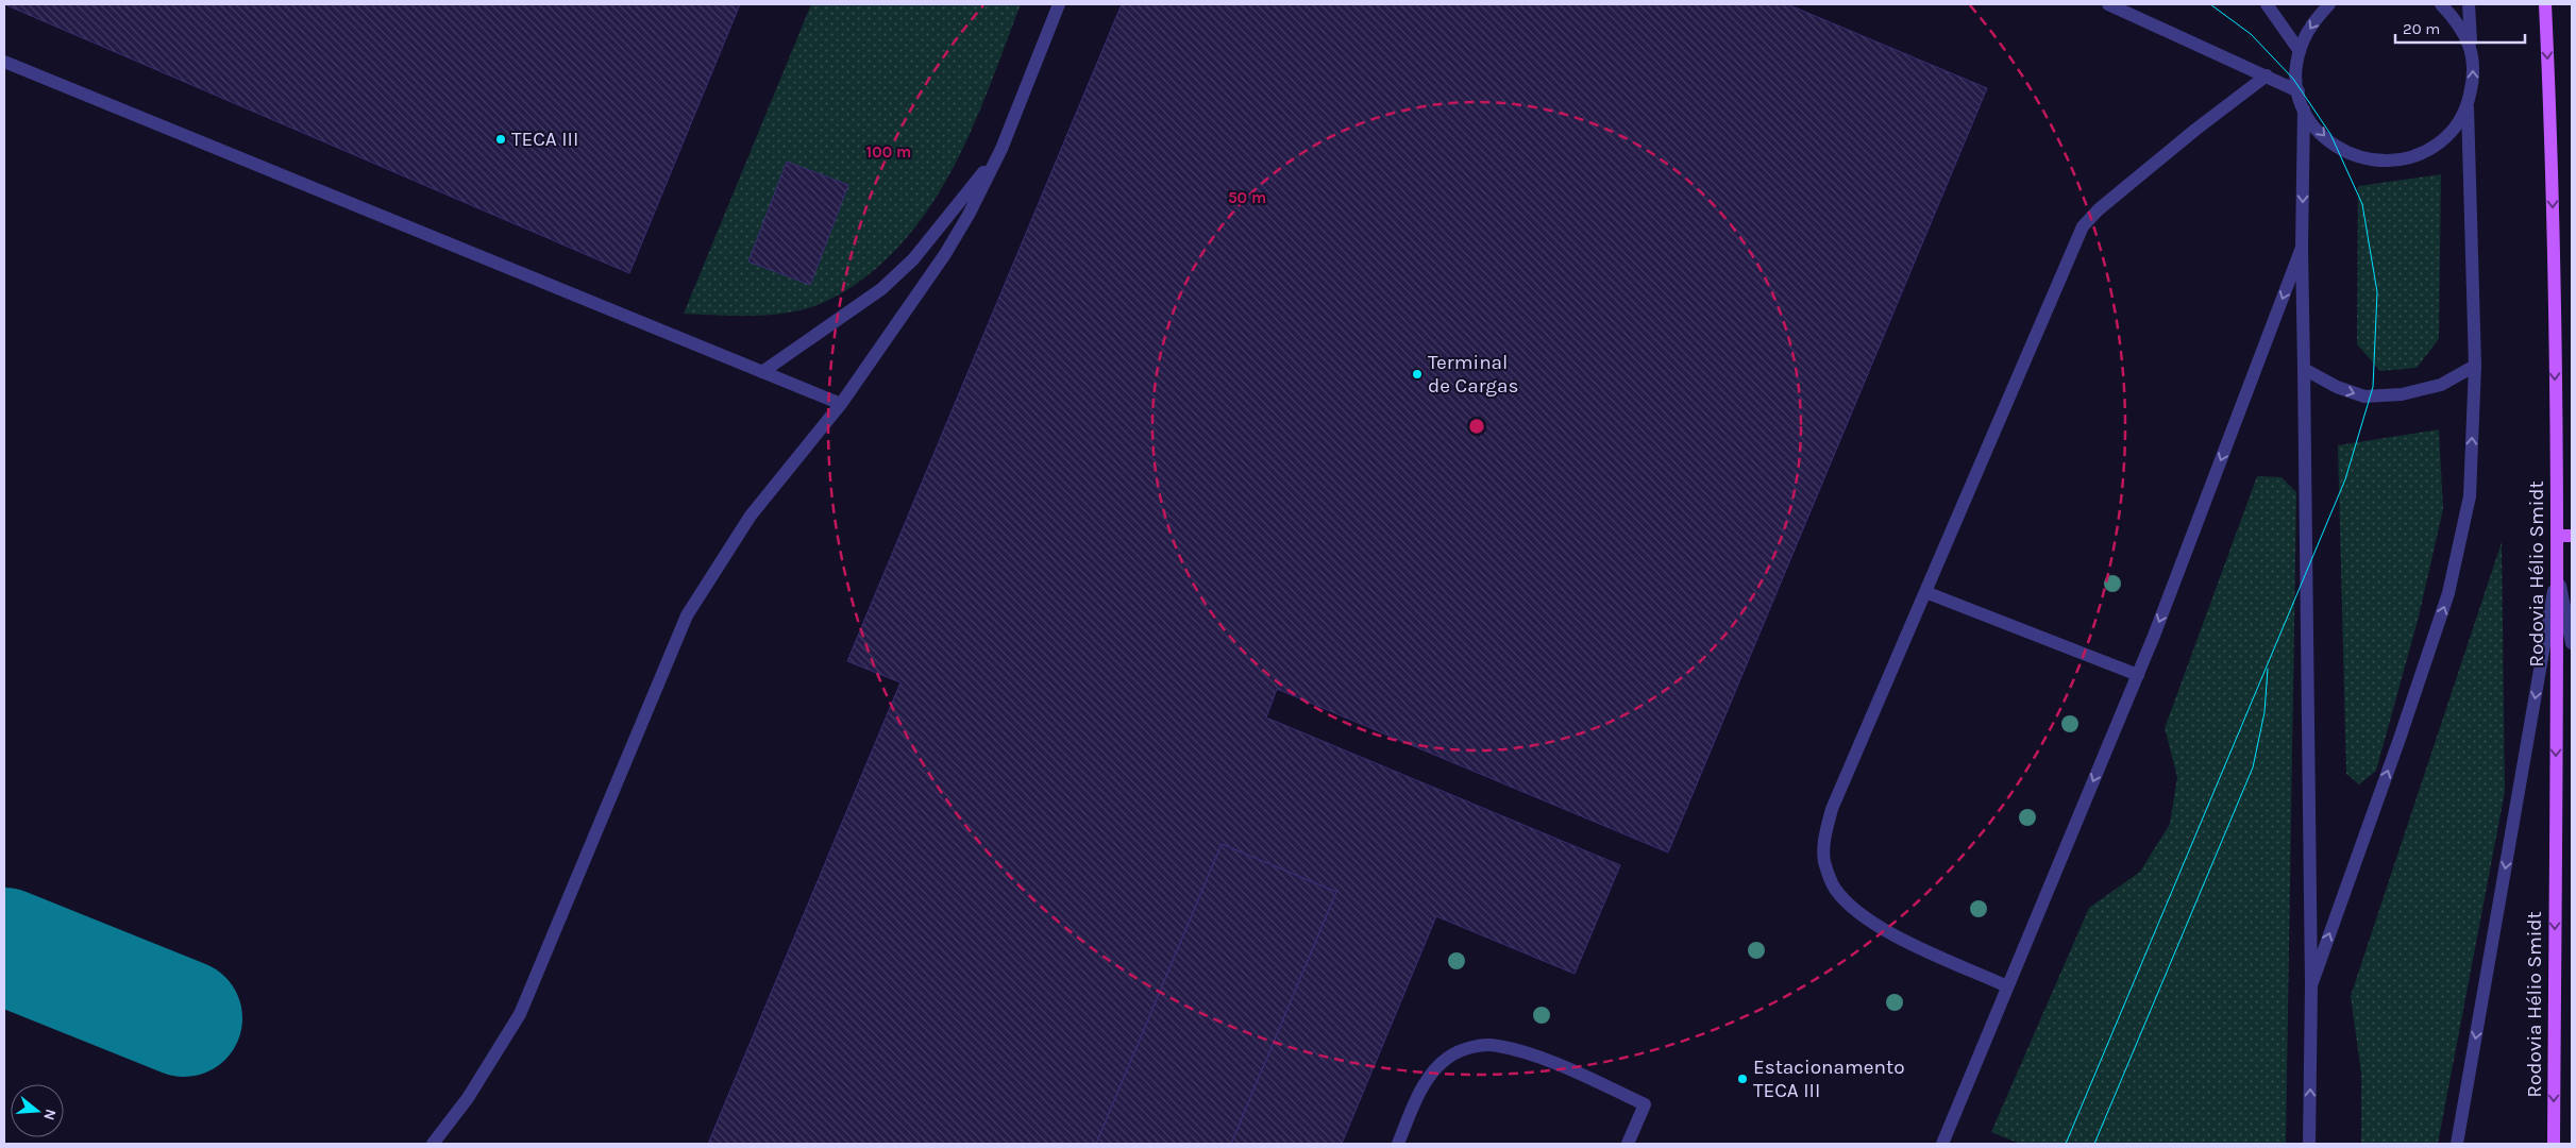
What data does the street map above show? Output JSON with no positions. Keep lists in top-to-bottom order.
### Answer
{
  "streets": {
    "main road": ["Rodovia Hélio Smidt"]
  },
  "one_way": ["Rodovia Hélio Smidt"],
  "places": ["TECA III", "Terminal de Cargas", "Estacionamento TECA III"],
  "scale_bar": "20 m",
  "north": "right",
  "rings": ["100 m", "50 m"]
}
